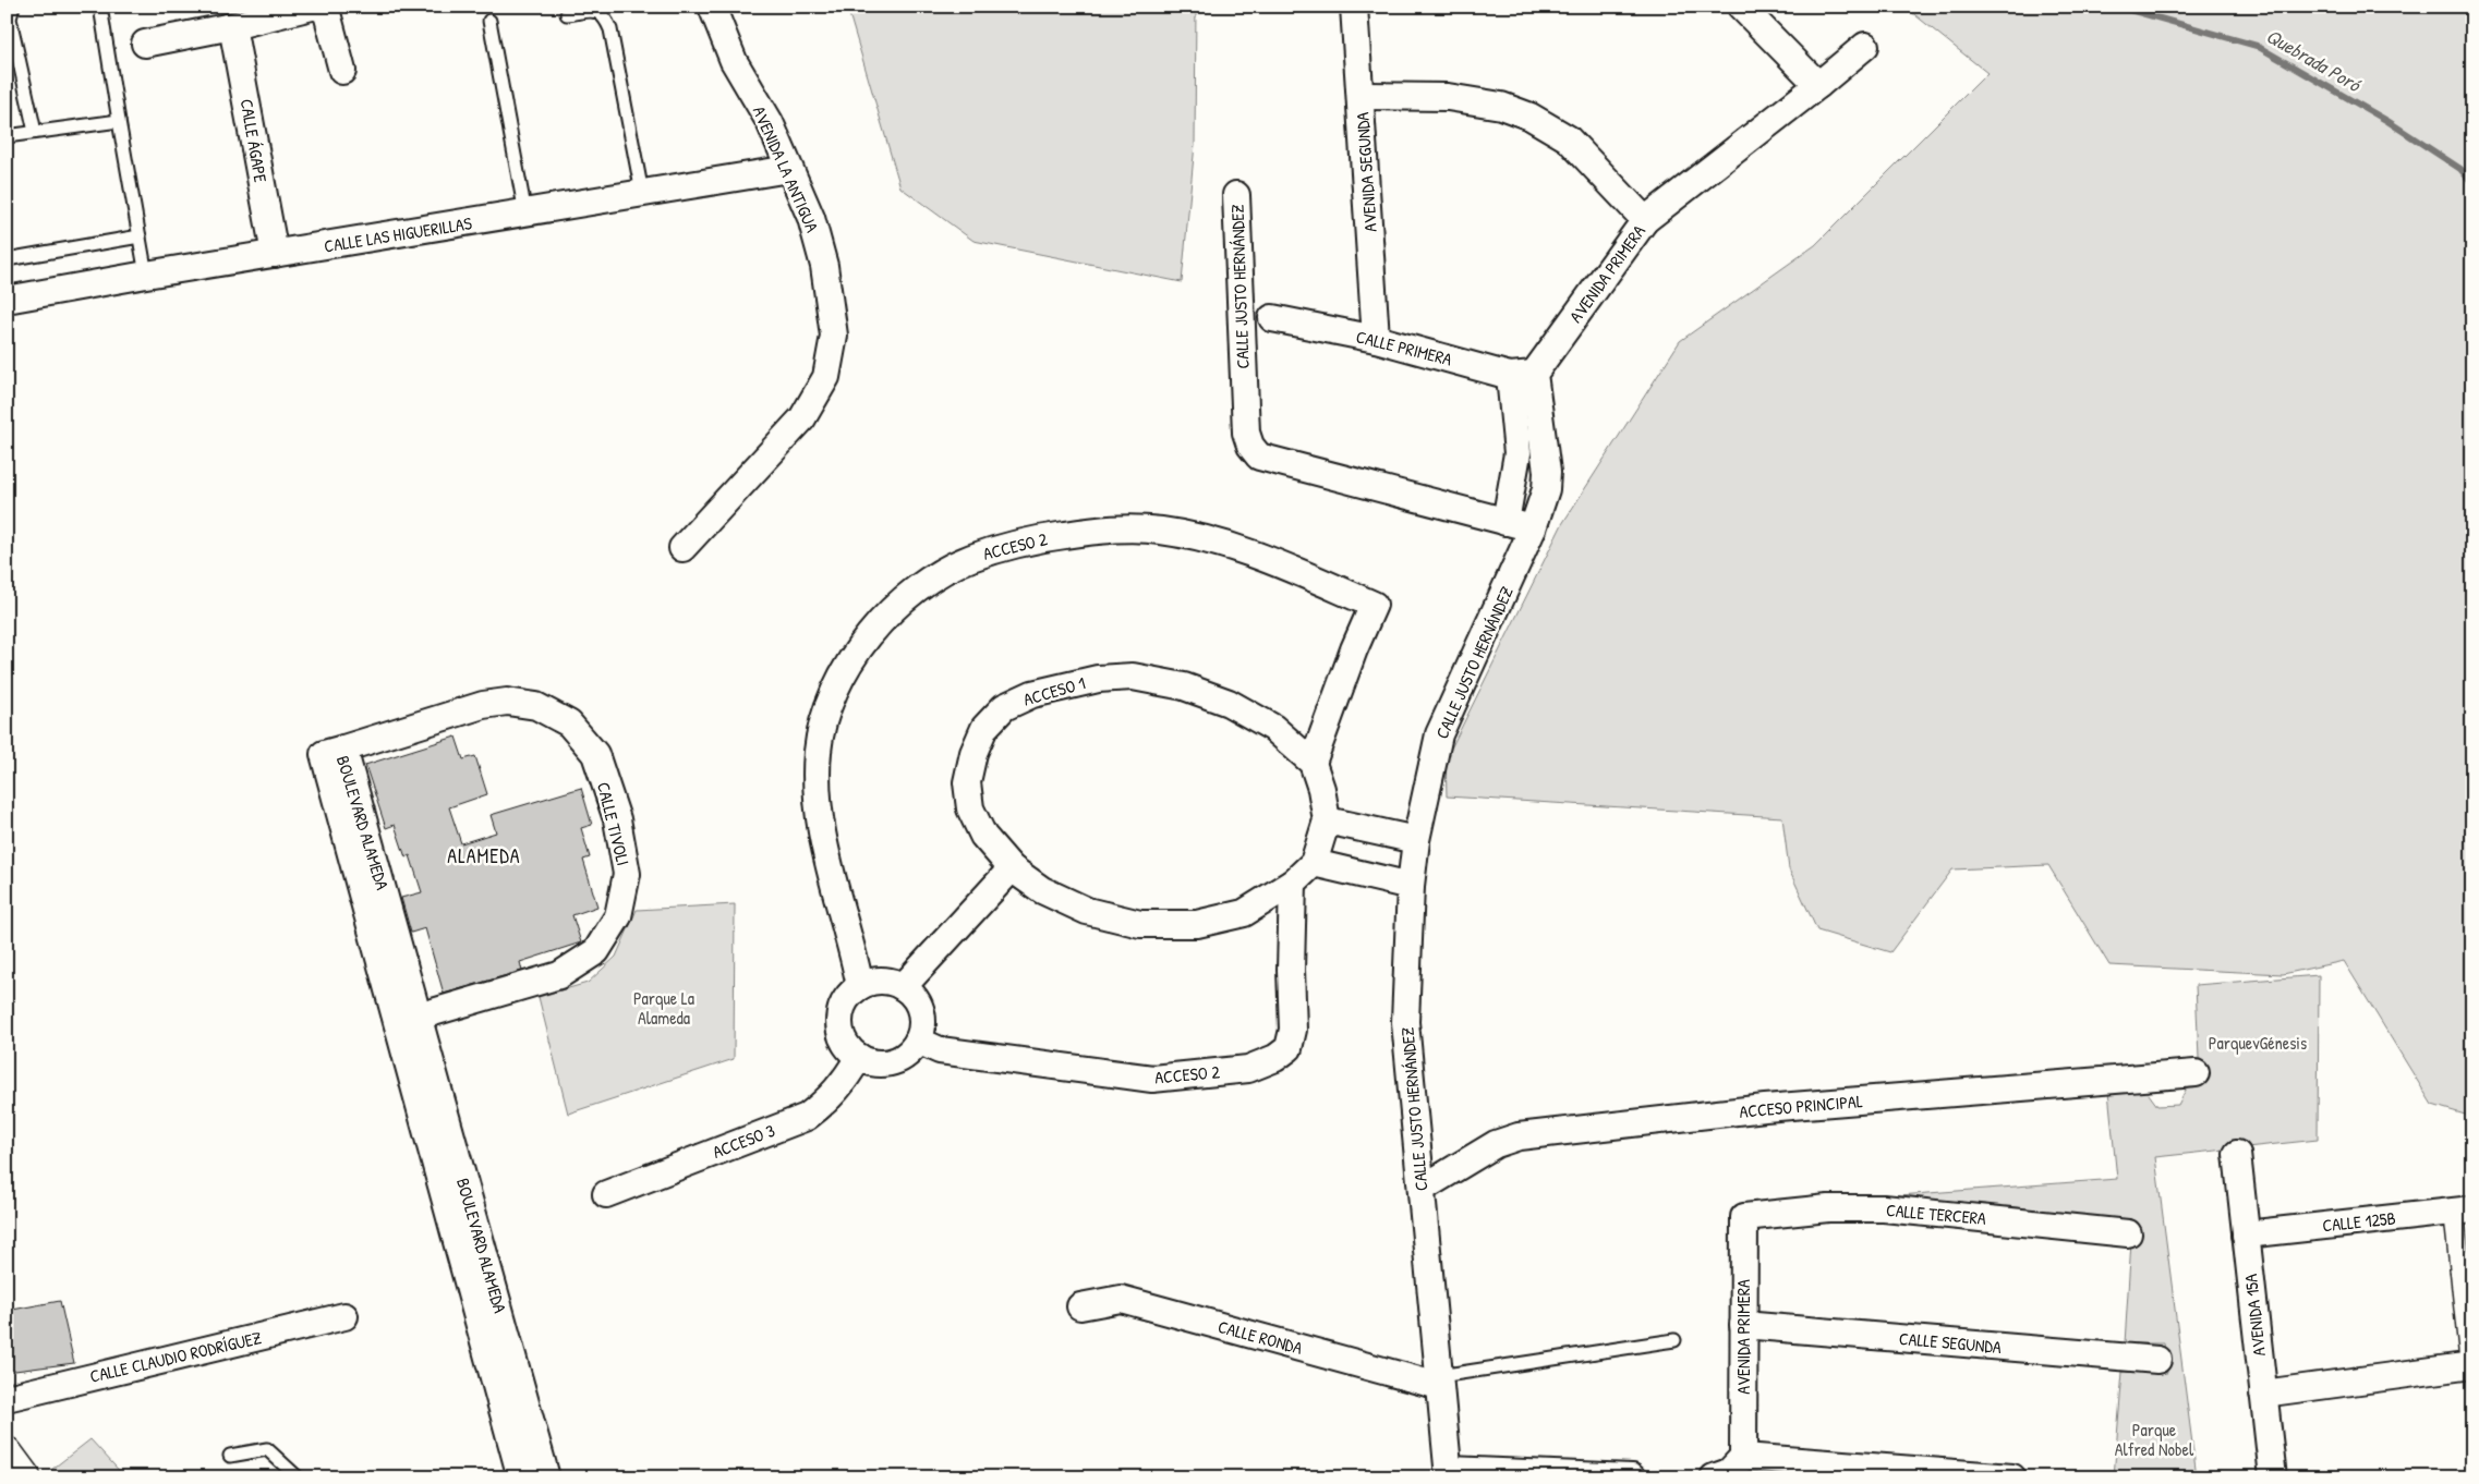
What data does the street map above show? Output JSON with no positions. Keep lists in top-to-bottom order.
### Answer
{
  "streets": {
    "street": [
      "CALLE ÁGAPE",
      "AVENIDA LA ANTIGUA",
      "AVENIDA SEGUNDA",
      "CALLE LAS HIGUERILLAS",
      "AVENIDA PRIMERA",
      "CALLE JUSTO HERNÁNDEZ",
      "CALLE PRIMERA",
      "ACCESO 2",
      "ACCESO 1",
      "BOULEVARD ALAMEDA",
      "CALLE TIVOLI",
      "ACCESO PRINCIPAL",
      "ACCESO 3",
      "CALLE TERCERA",
      "CALLE 125B",
      "AVENIDA 15A",
      "CALLE RONDA",
      "CALLE SEGUNDA",
      "CALLE CLAUDIO RODRÍGUEZ"
    ]
  },
  "crossings": [
    ["CALLE ÁGAPE", "CALLE LAS HIGUERILLAS"],
    ["AVENIDA LA ANTIGUA", "CALLE LAS HIGUERILLAS"],
    ["AVENIDA SEGUNDA", "CALLE PRIMERA"],
    ["AVENIDA PRIMERA", "CALLE PRIMERA"],
    ["AVENIDA PRIMERA", "CALLE TERCERA"],
    ["AVENIDA PRIMERA", "CALLE SEGUNDA"],
    ["CALLE JUSTO HERNÁNDEZ", "ACCESO PRINCIPAL"],
    ["CALLE JUSTO HERNÁNDEZ", "CALLE RONDA"],
    ["ACCESO 2", "ACCESO 1"],
    ["ACCESO 2", "ACCESO 3"],
    ["BOULEVARD ALAMEDA", "CALLE TIVOLI"],
    ["CALLE 125B", "AVENIDA 15A"]
  ],
  "districts": ["ALAMEDA"],
  "water": ["Quebrada Poró"],
  "parks": ["Parque La Alameda", "ParquevGénesis", "Parque Alfred Nobel"]
}
